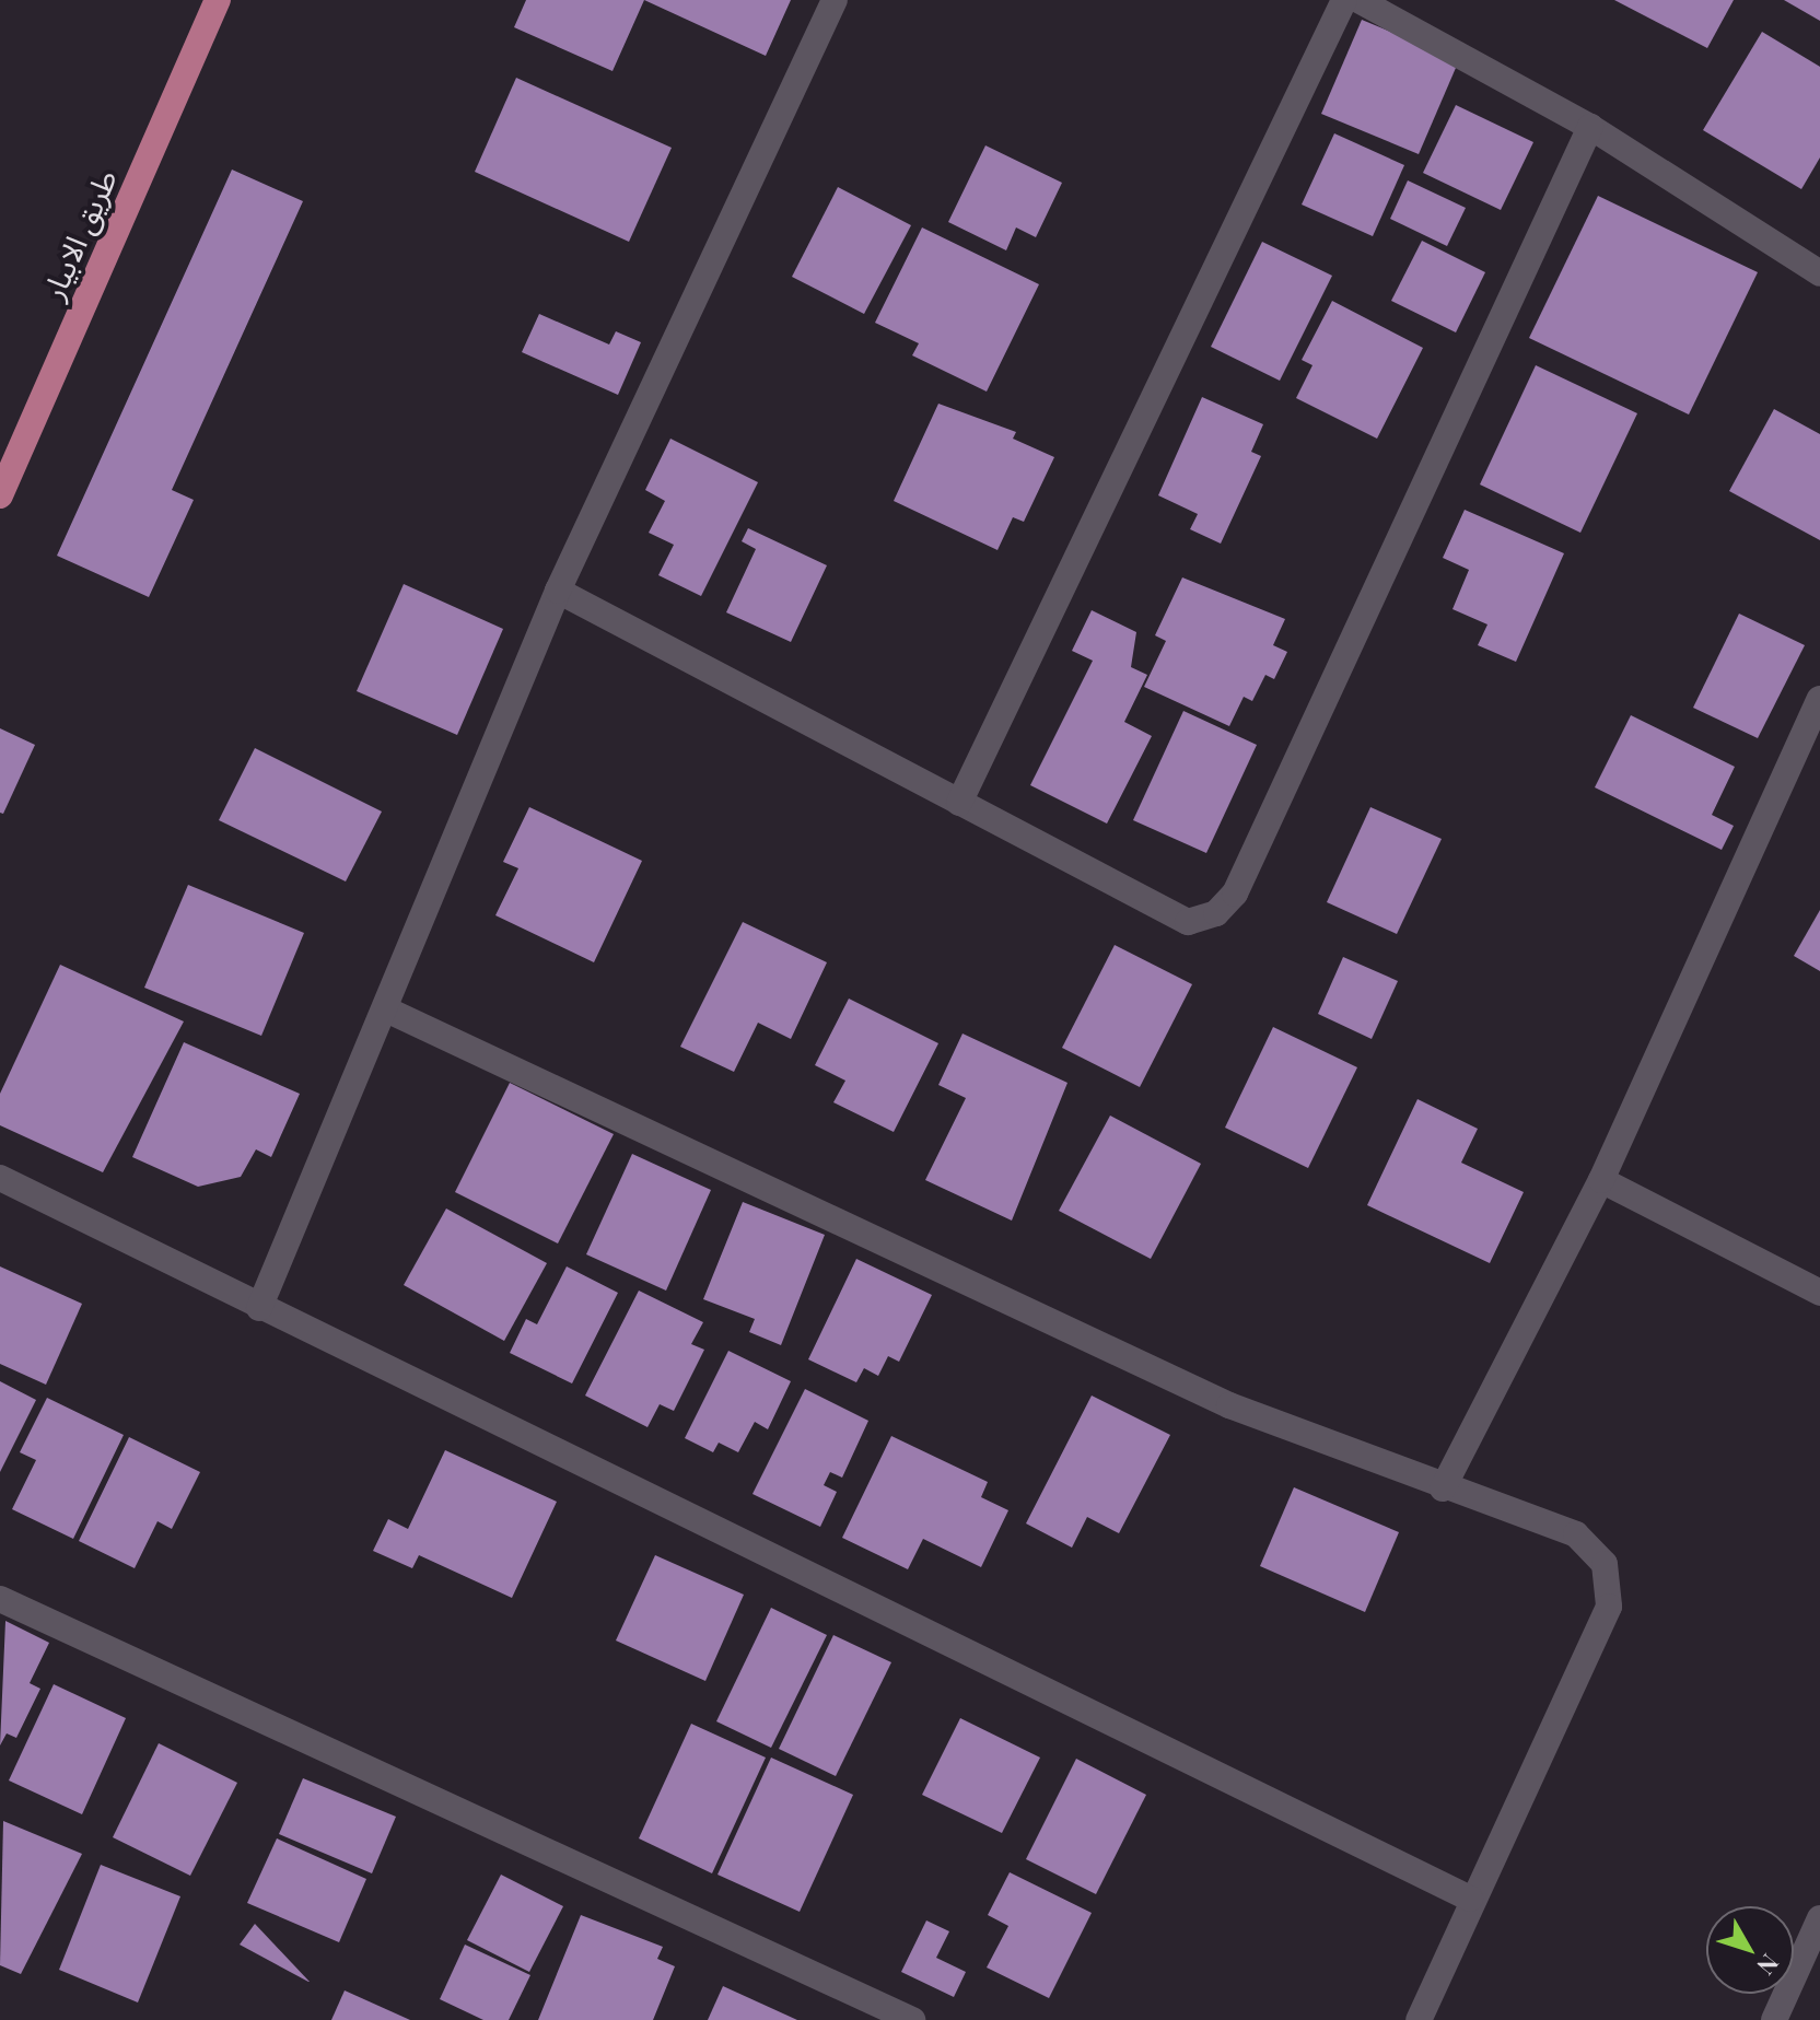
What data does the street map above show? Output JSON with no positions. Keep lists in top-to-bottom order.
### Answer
{
  "streets": {
    "main road": ["طريق الابيار"]
  },
  "north": "bottom right"
}
